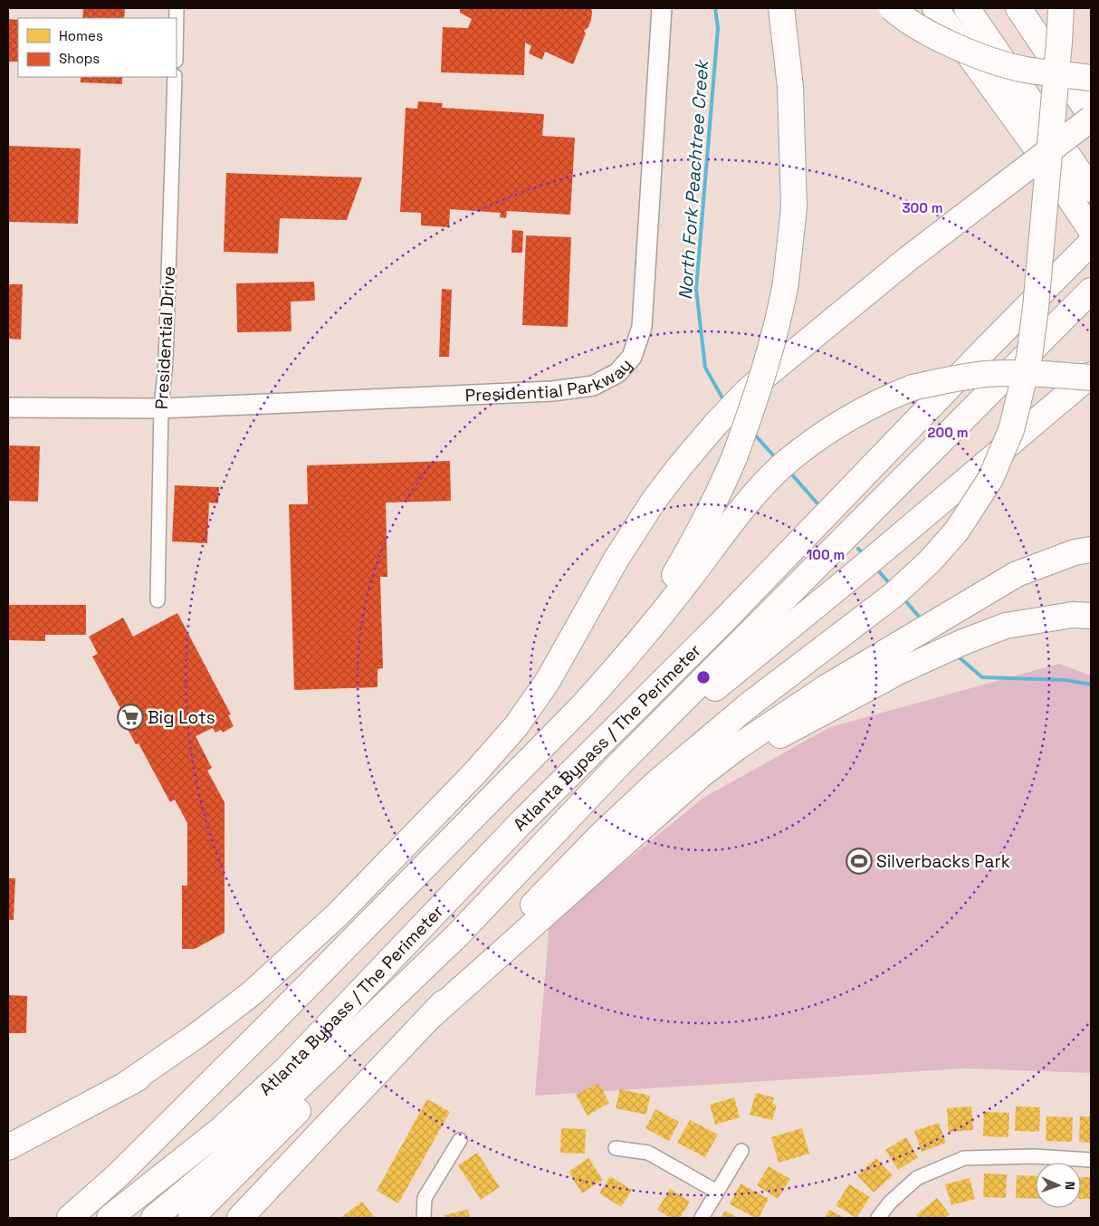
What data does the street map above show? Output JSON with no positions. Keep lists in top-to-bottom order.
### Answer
{
  "streets": {
    "highway": ["Atlanta Bypass / The Perimeter"],
    "street": ["Presidential Drive", "Presidential Parkway"]
  },
  "crossings": [
    ["Presidential Drive", "Presidential Parkway"]
  ],
  "water": ["North Fork Peachtree Creek"],
  "places": {
    "supermarket": ["Big Lots"],
    "sports": ["Silverbacks Park"]
  },
  "legend": ["Homes", "Shops"],
  "north": "right",
  "rings": ["300 m", "200 m", "100 m"]
}
